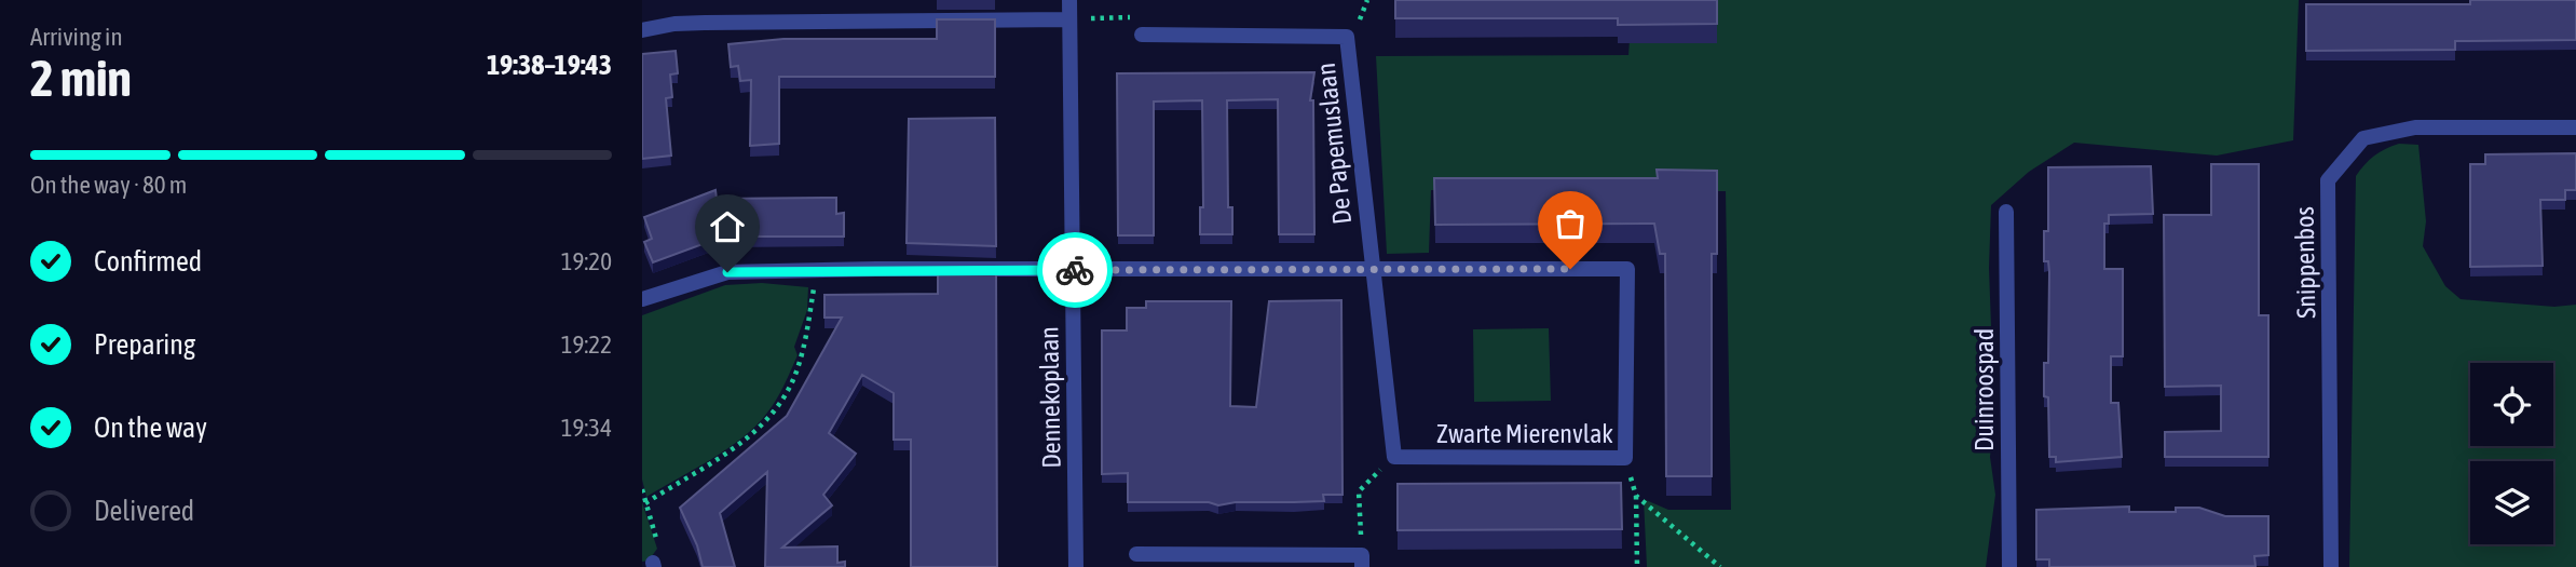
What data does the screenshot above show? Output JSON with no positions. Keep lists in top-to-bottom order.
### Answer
{
  "streets": {
    "street": [
      "De Papemuslaan",
      "Snippenbos",
      "Duinroospad",
      "Dennekoplaan",
      "Zwarte Mierenvlak"
    ]
  },
  "crossings": [
    ["De Papemuslaan", "Zwarte Mierenvlak"],
    ["Dennekoplaan", "Zwarte Mierenvlak"]
  ],
  "page": {
    "heading": ["2 min", "Arriving in", "19:38–19:43"],
    "bar": "On the way · 80 m",
    "list": [
      ["Confirmed", "19:20"],
      ["Preparing", "19:22"],
      ["On the way", "19:34"],
      "Delivered"
    ]
  }
}
